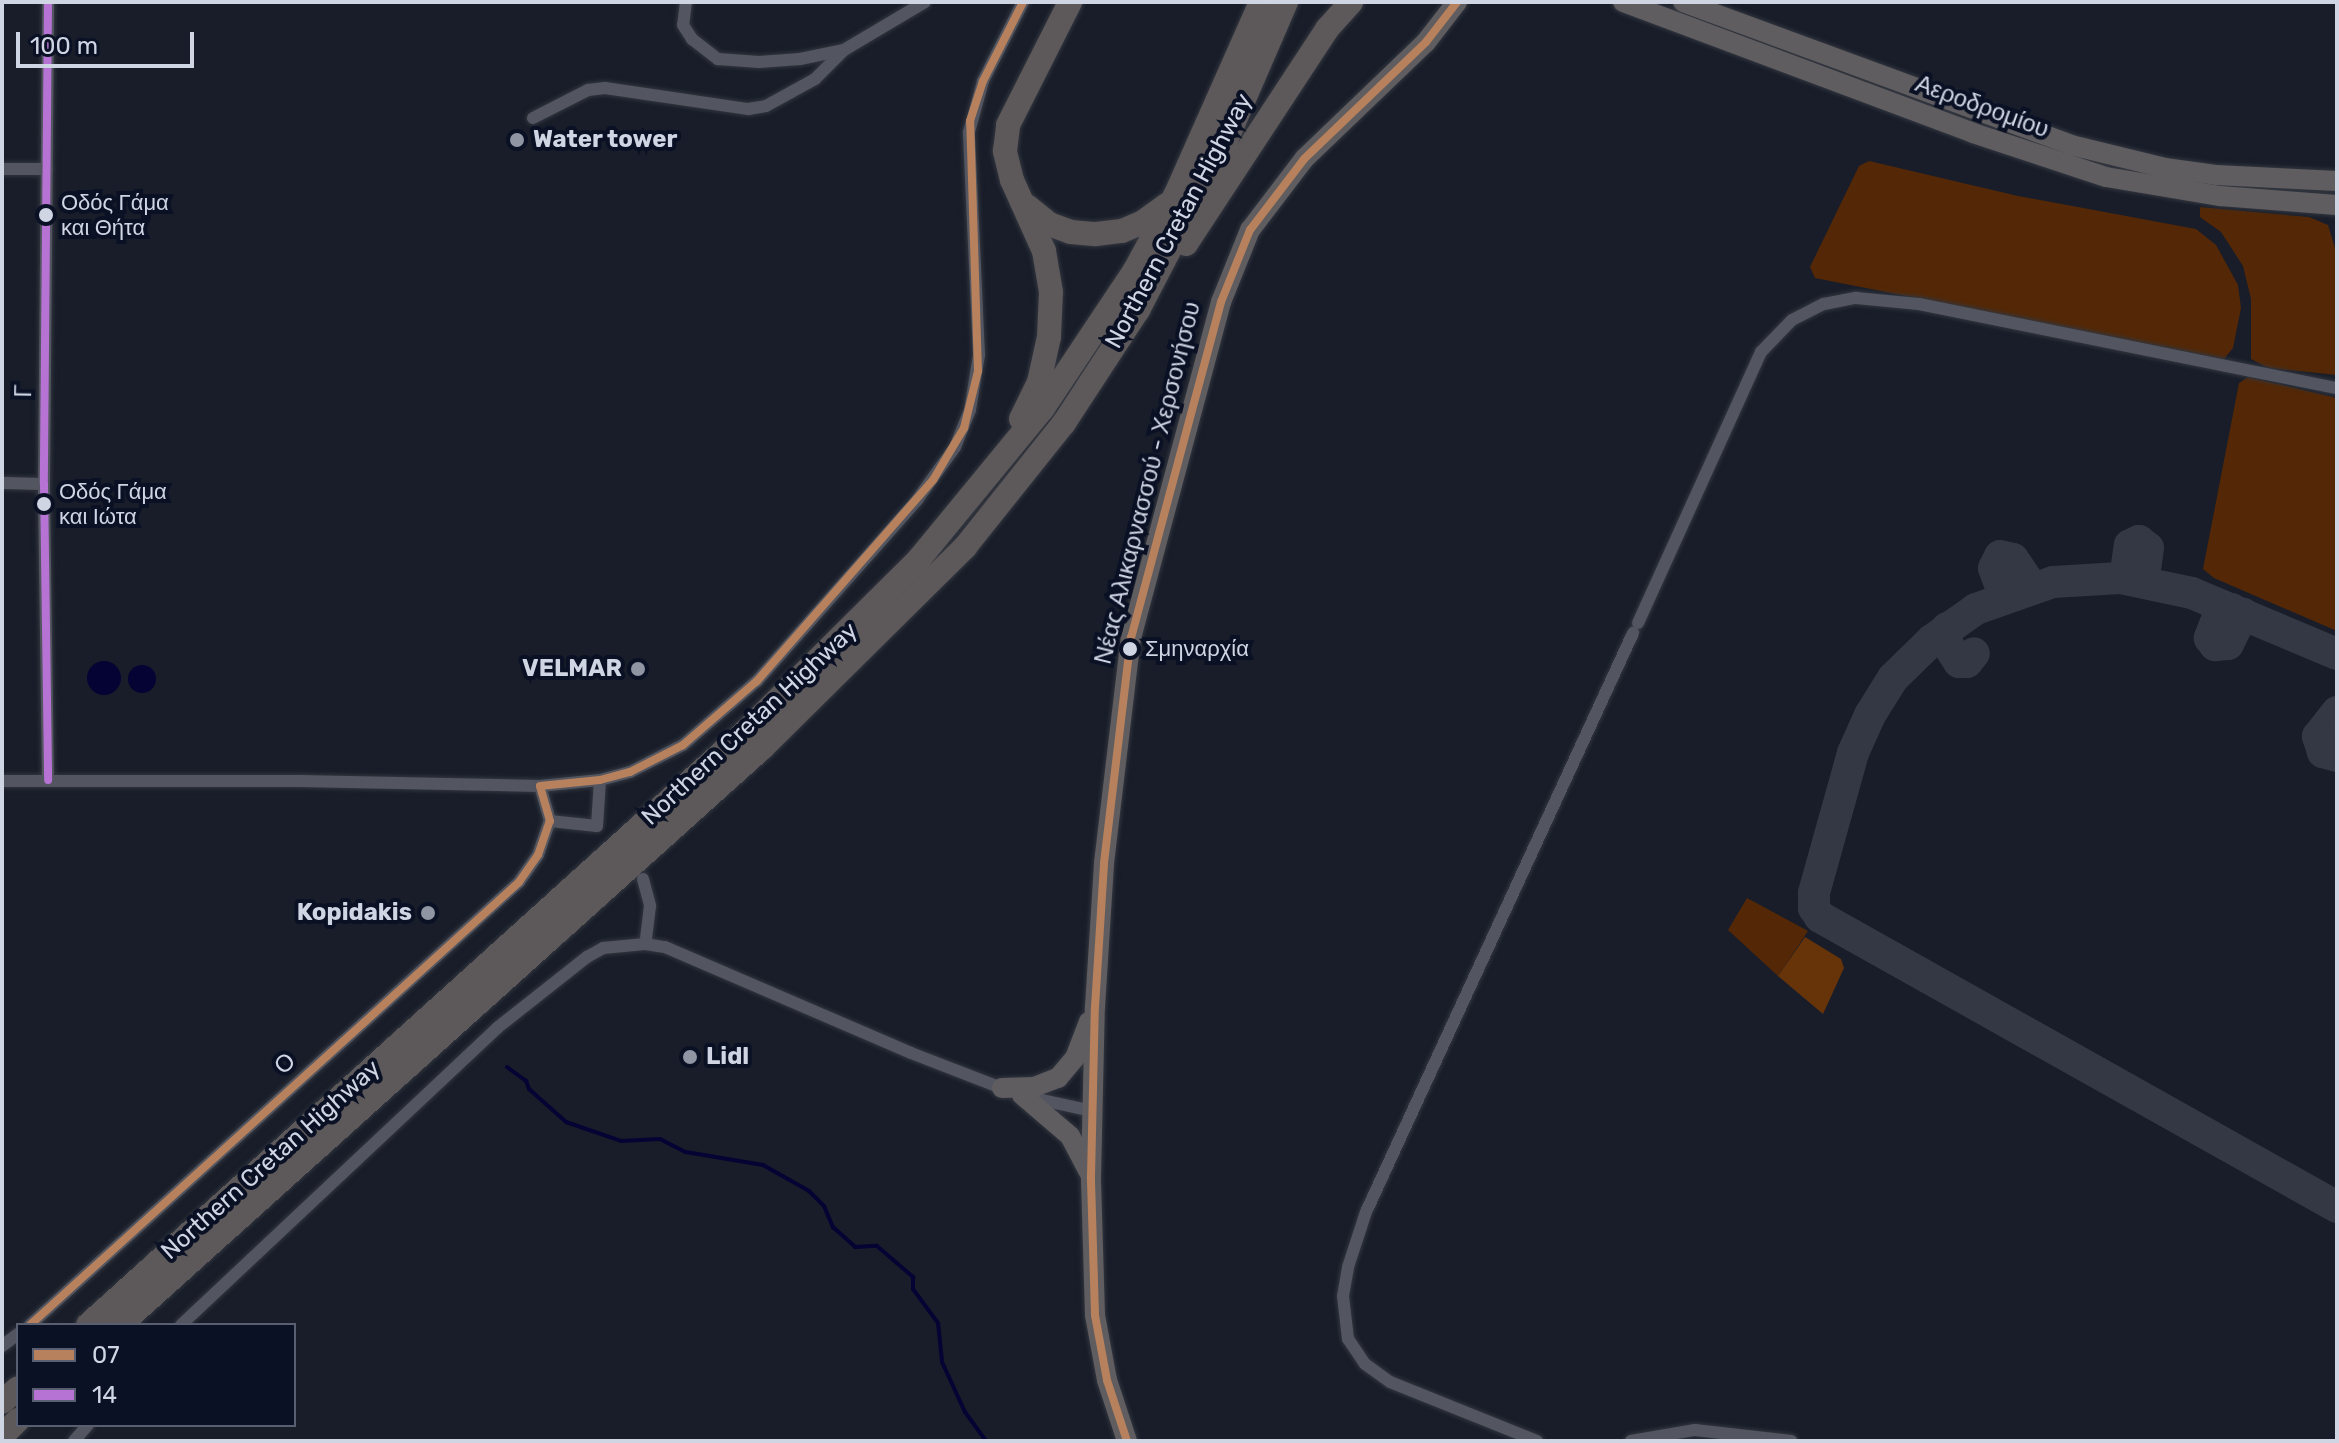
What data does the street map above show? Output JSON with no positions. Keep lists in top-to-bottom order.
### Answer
{
  "streets": {
    "highway": ["Northern Cretan Highway"],
    "main road": ["Αεροδρομίου", "Νέας Αλικαρνασσού - Χερσονήσου"],
    "street": ["Γ", "Ο"]
  },
  "places": [
    "Water tower",
    "Οδός Γάμα και Θήτα",
    "Οδός Γάμα και Ιώτα",
    "Σμηναρχία",
    "VELMAR",
    "Kopidakis",
    "Lidl"
  ],
  "lines": ["transit line 07", "transit line 14"],
  "legend": ["07", "14"],
  "scale_bar": "100 m"
}
